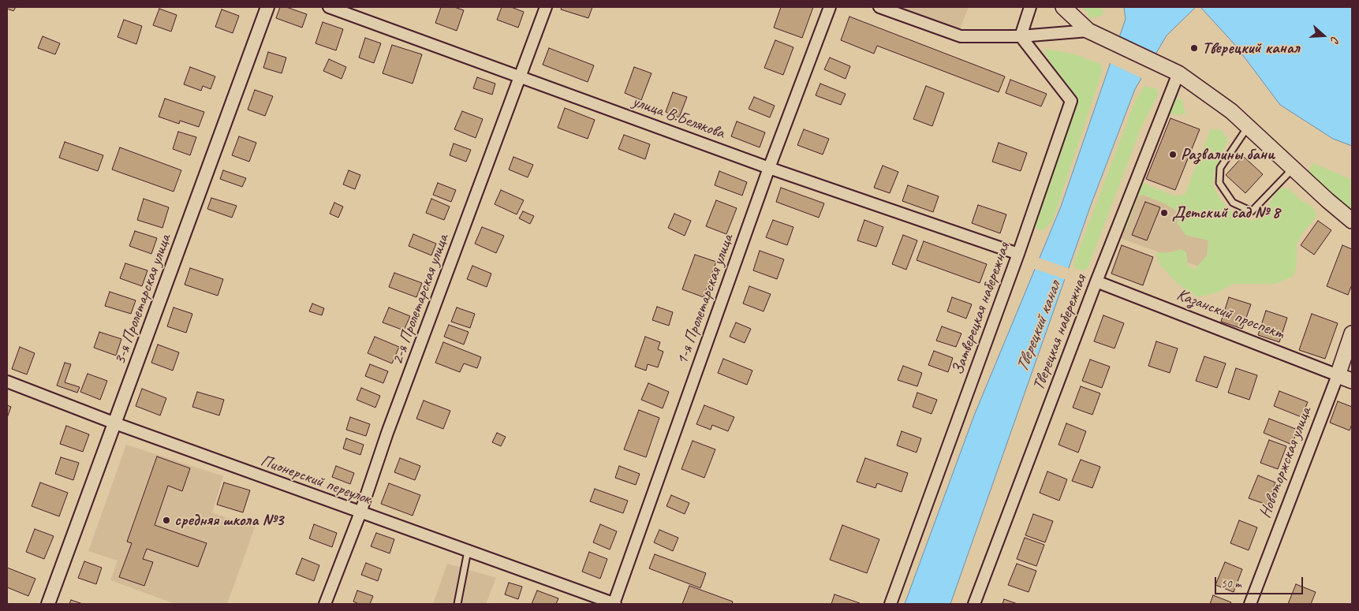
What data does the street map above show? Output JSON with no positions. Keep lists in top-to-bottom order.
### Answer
{
  "streets": {
    "main road": ["Казанский проспект", "Новоторжская улица"],
    "street": [
      "улица В.Белякова",
      "3-я Пролетарская улица",
      "2-я Пролетарская улица",
      "1-я Пролетарская улица",
      "Затверецкая набережная",
      "Тверецкая набережная",
      "Пионерский переулок"
    ]
  },
  "crossings": [
    ["улица В.Белякова", "2-я Пролетарская улица"],
    ["улица В.Белякова", "1-я Пролетарская улица"],
    ["улица В.Белякова", "Затверецкая набережная"],
    ["3-я Пролетарская улица", "Пионерский переулок"],
    ["2-я Пролетарская улица", "Пионерский переулок"],
    ["1-я Пролетарская улица", "Пионерский переулок"],
    ["Казанский проспект", "Тверецкая набережная"],
    ["Казанский проспект", "Новоторжская улица"]
  ],
  "water": ["Тверецкий канал"],
  "places": [
    "Тверецкий канал",
    "Развалины бани",
    "Детский сад № 8",
    "средняя школа №3"
  ],
  "scale_bar": "50 m",
  "north": "right"
}
